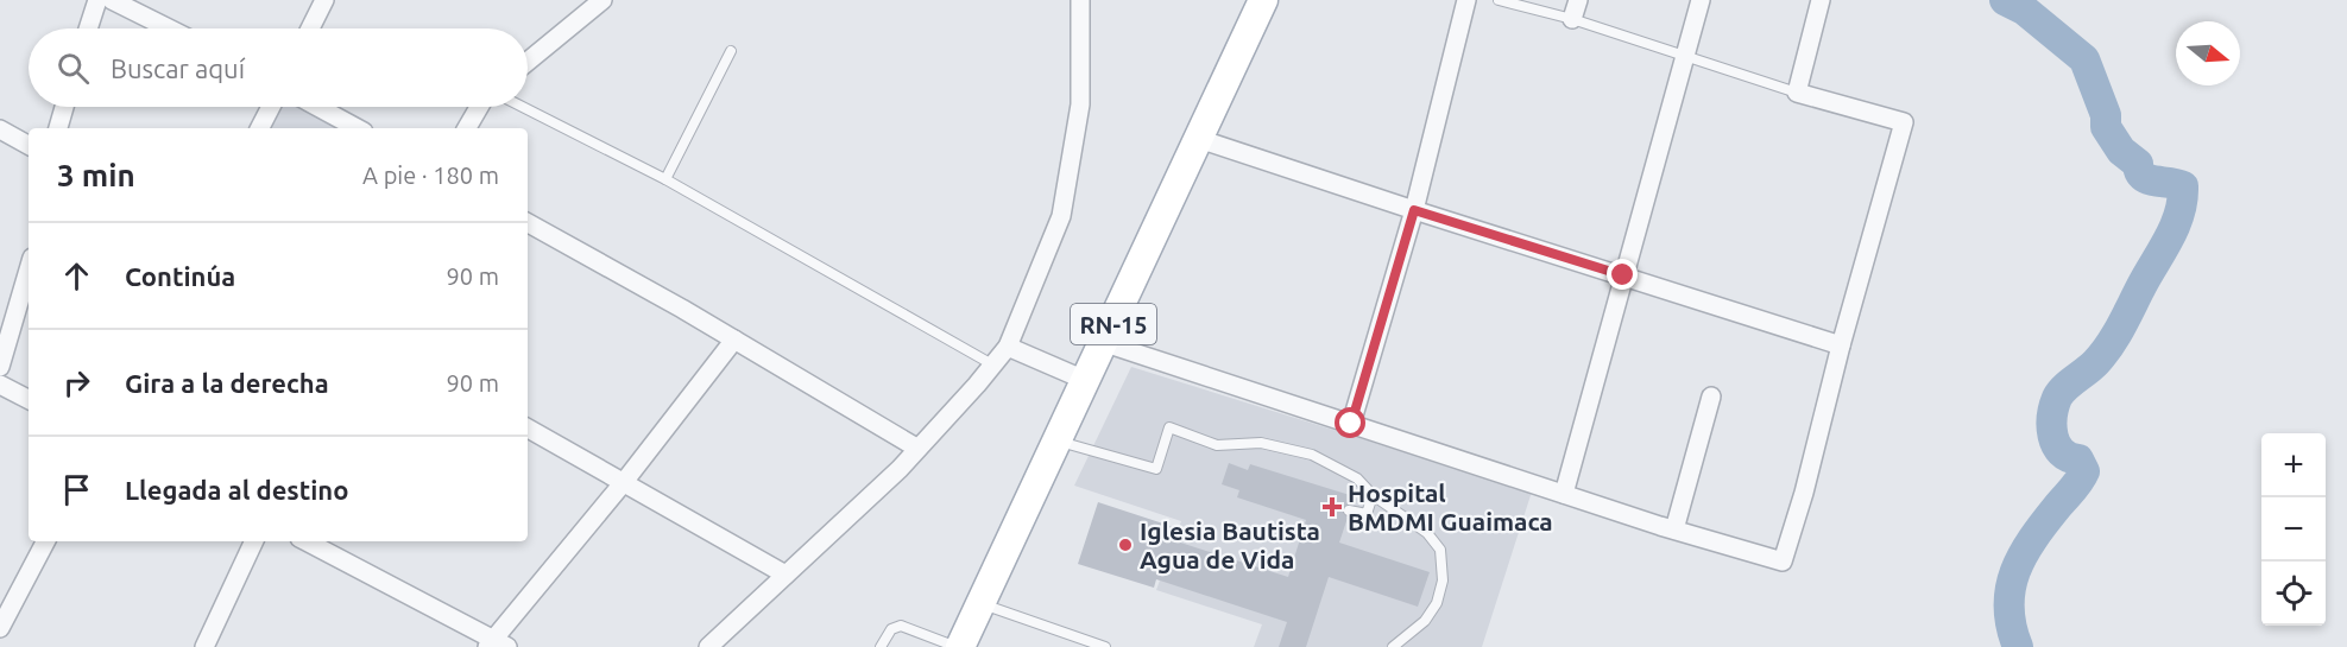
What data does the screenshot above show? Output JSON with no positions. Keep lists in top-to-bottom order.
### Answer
{
  "streets": {
    "main road": ["RN-15"]
  },
  "places": {
    "health": ["Hospital BMDMI Guaimaca"],
    "other": ["Iglesia Bautista Agua de Vida"]
  },
  "north": "right",
  "page": {
    "search": "Buscar aquí",
    "heading": ["3 min", "A pie · 180 m"],
    "list": [
      ["Continúa", "90 m"],
      ["Gira a la derecha", "90 m"],
      "Llegada al destino"
    ],
    "map_buttons": ["+", "−"]
  }
}
